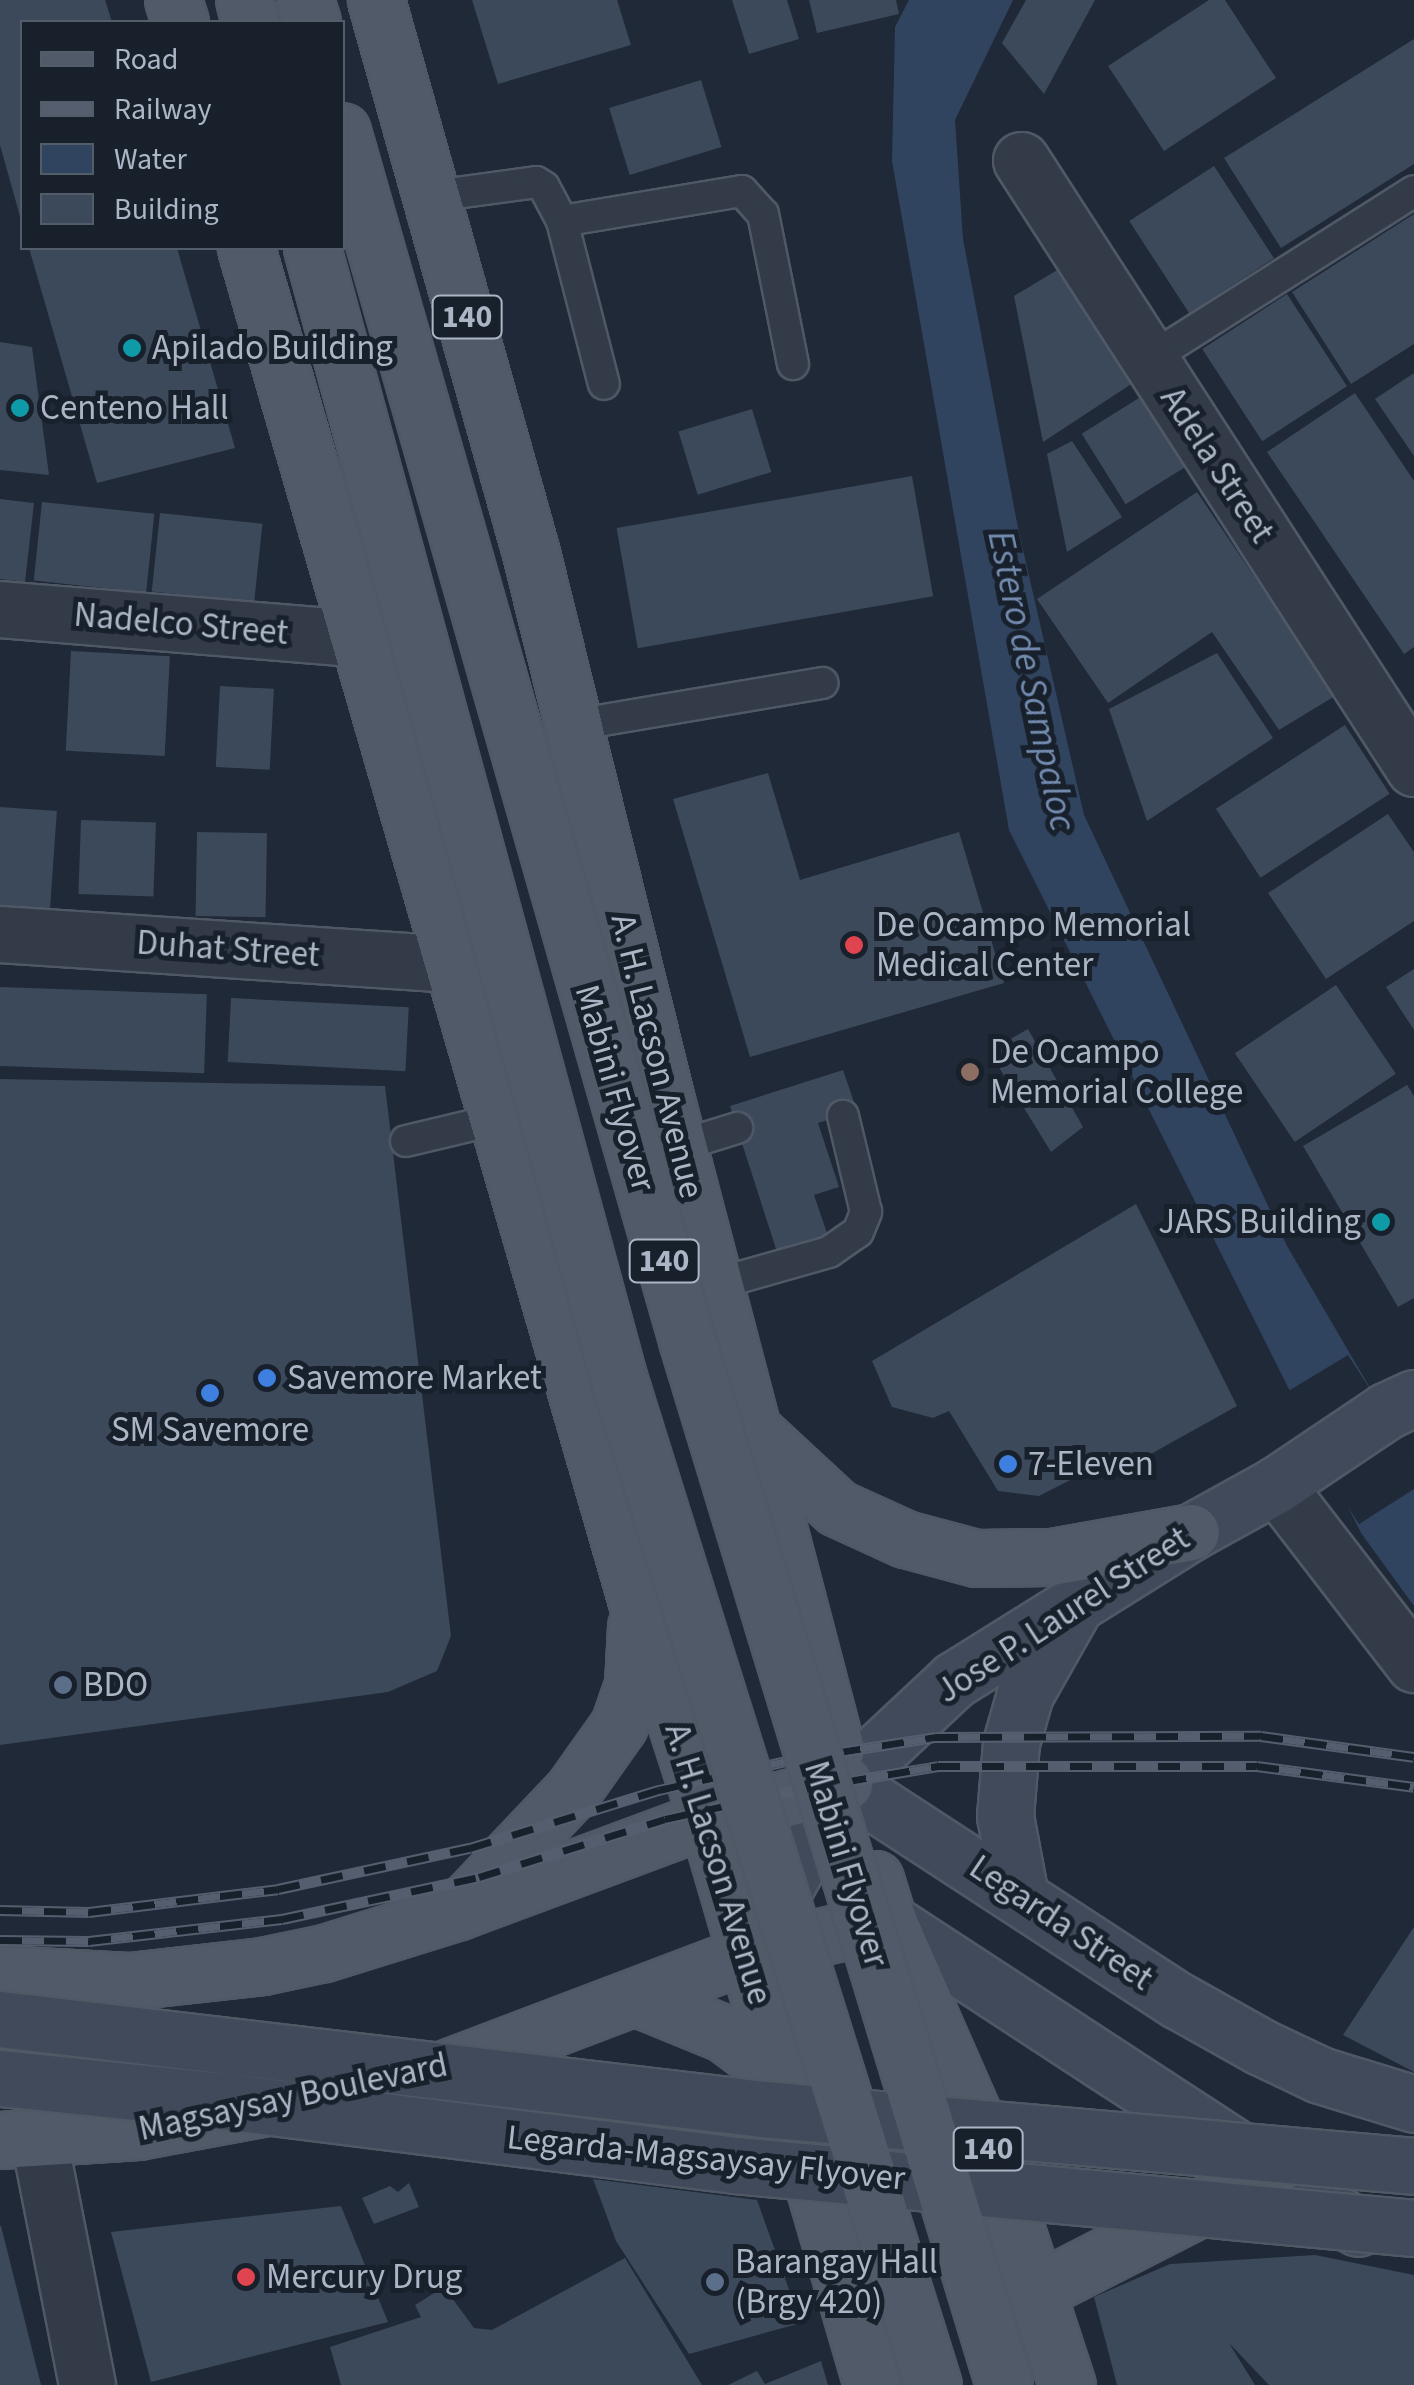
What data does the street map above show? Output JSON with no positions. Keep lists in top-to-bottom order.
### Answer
{
  "streets": {
    "main road": [
      "140",
      "A. H. Lacson Avenue",
      "Mabini Flyover",
      "Jose P. Laurel Street",
      "Legarda Street",
      "Magsaysay Boulevard",
      "Legarda-Magsaysay Flyover"
    ],
    "street": ["Adela Street", "Nadelco Street", "Duhat Street"]
  },
  "crossings": [
    ["Nadelco Street", "A. H. Lacson Avenue"],
    ["Duhat Street", "A. H. Lacson Avenue"],
    ["A. H. Lacson Avenue", "Jose P. Laurel Street"],
    ["A. H. Lacson Avenue", "Legarda Street"],
    ["A. H. Lacson Avenue", "Magsaysay Boulevard"],
    ["Jose P. Laurel Street", "Legarda Street"],
    ["Jose P. Laurel Street", "Magsaysay Boulevard"]
  ],
  "water": ["Estero de Sampaloc"],
  "places": [
    "Apilado Building",
    "Centeno Hall",
    "De Ocampo Memorial Medical Center",
    "De Ocampo Memorial College",
    "JARS Building",
    "Savemore Market",
    "SM Savemore",
    "7-Eleven",
    "BDO",
    "Mercury Drug",
    "Barangay Hall (Brgy 420)"
  ],
  "legend": [
    "Road",
    "Railway",
    "Water",
    "Building"
  ]
}
